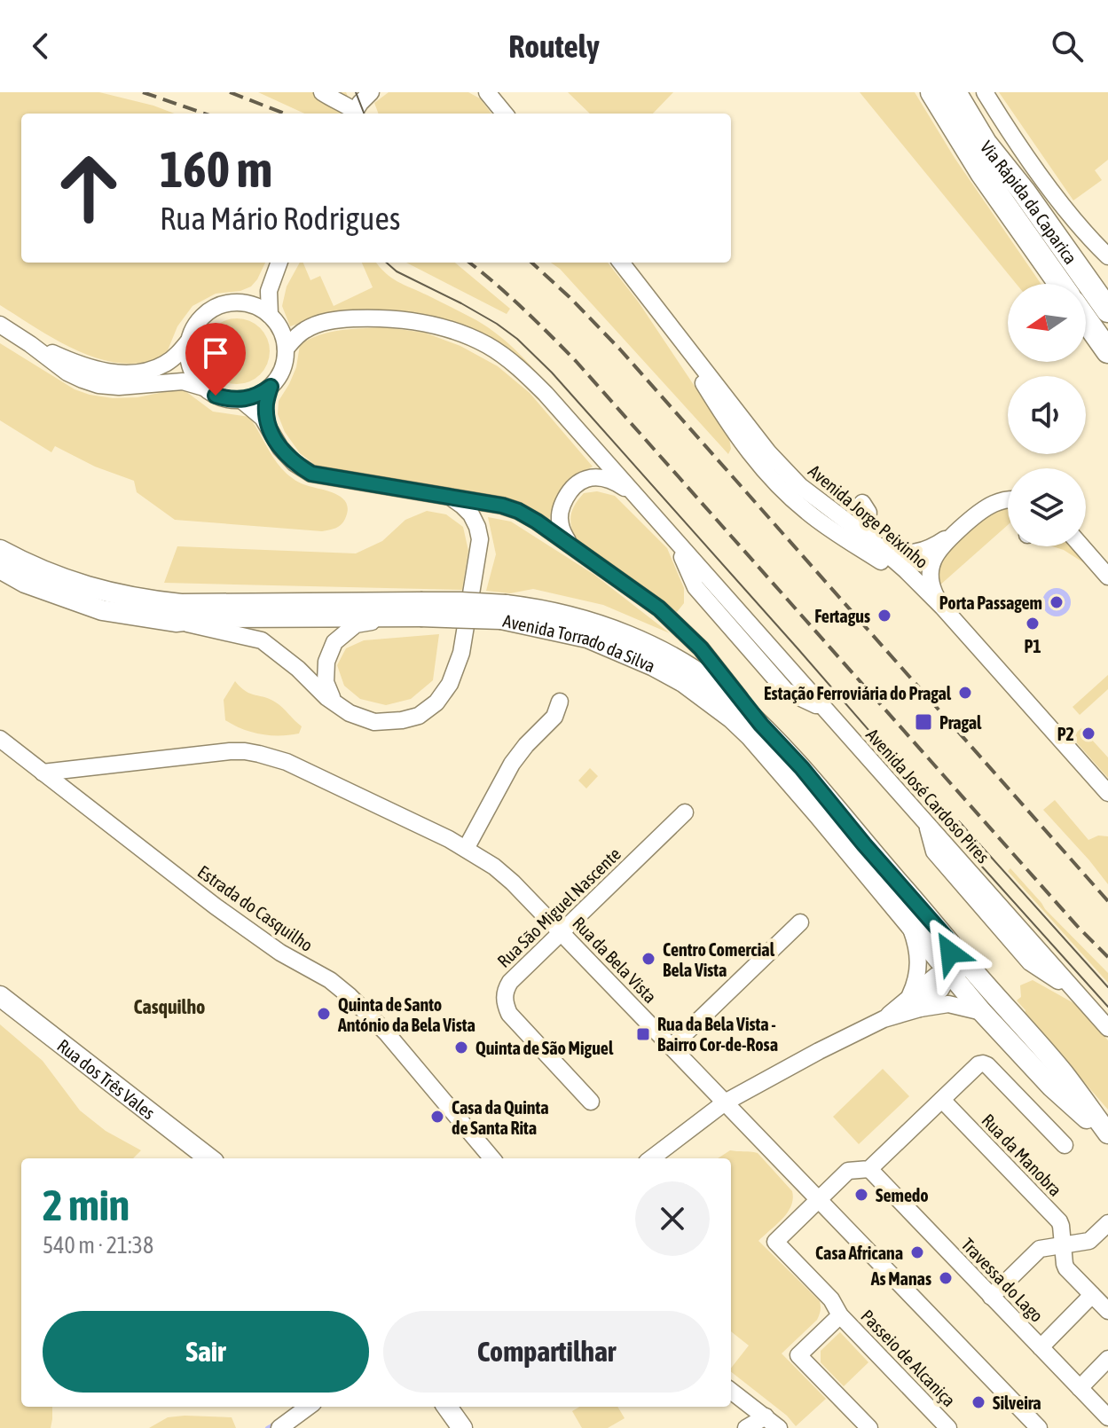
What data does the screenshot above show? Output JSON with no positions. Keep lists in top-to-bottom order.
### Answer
{
  "streets": {
    "highway": ["Via Rápida da Caparica"],
    "main road": ["Avenida Torrado da Silva", "Rua dos Três Vales"],
    "street": [
      "Avenida Jorge Peixinho",
      "Avenida José Cardoso Pires",
      "Rua São Miguel Nascente",
      "Estrada do Casquilho",
      "Rua da Bela Vista",
      "Rua da Manobra",
      "Travessa do Lago",
      "Passeio de Alcaniça"
    ]
  },
  "crossings": [
    ["Rua São Miguel Nascente", "Rua da Bela Vista"],
    ["Estrada do Casquilho", "Rua da Bela Vista"],
    ["Rua da Bela Vista", "Passeio de Alcaniça"]
  ],
  "districts": ["Casquilho"],
  "places": {
    "other": [
      "Porta Passagem",
      "Fertagus",
      "P1",
      "Estação Ferroviária do Pragal",
      "P2",
      "Centro Comercial Bela Vista",
      "Quinta de Santo António da Bela Vista",
      "Quinta de São Miguel",
      "Casa da Quinta de Santa Rita",
      "Semedo",
      "Casa Africana",
      "As Manas",
      "Silveira"
    ],
    "transit": ["Pragal", "Rua da Bela Vista - Bairro Cor-de-Rosa"]
  },
  "north": "left",
  "page": {
    "header": "Routely",
    "turn": ["160 m", "Rua Mário Rodrigues"],
    "heading": ["2 min", "540 m · 21:38"],
    "buttons": ["Sair", "Compartilhar"]
  }
}
